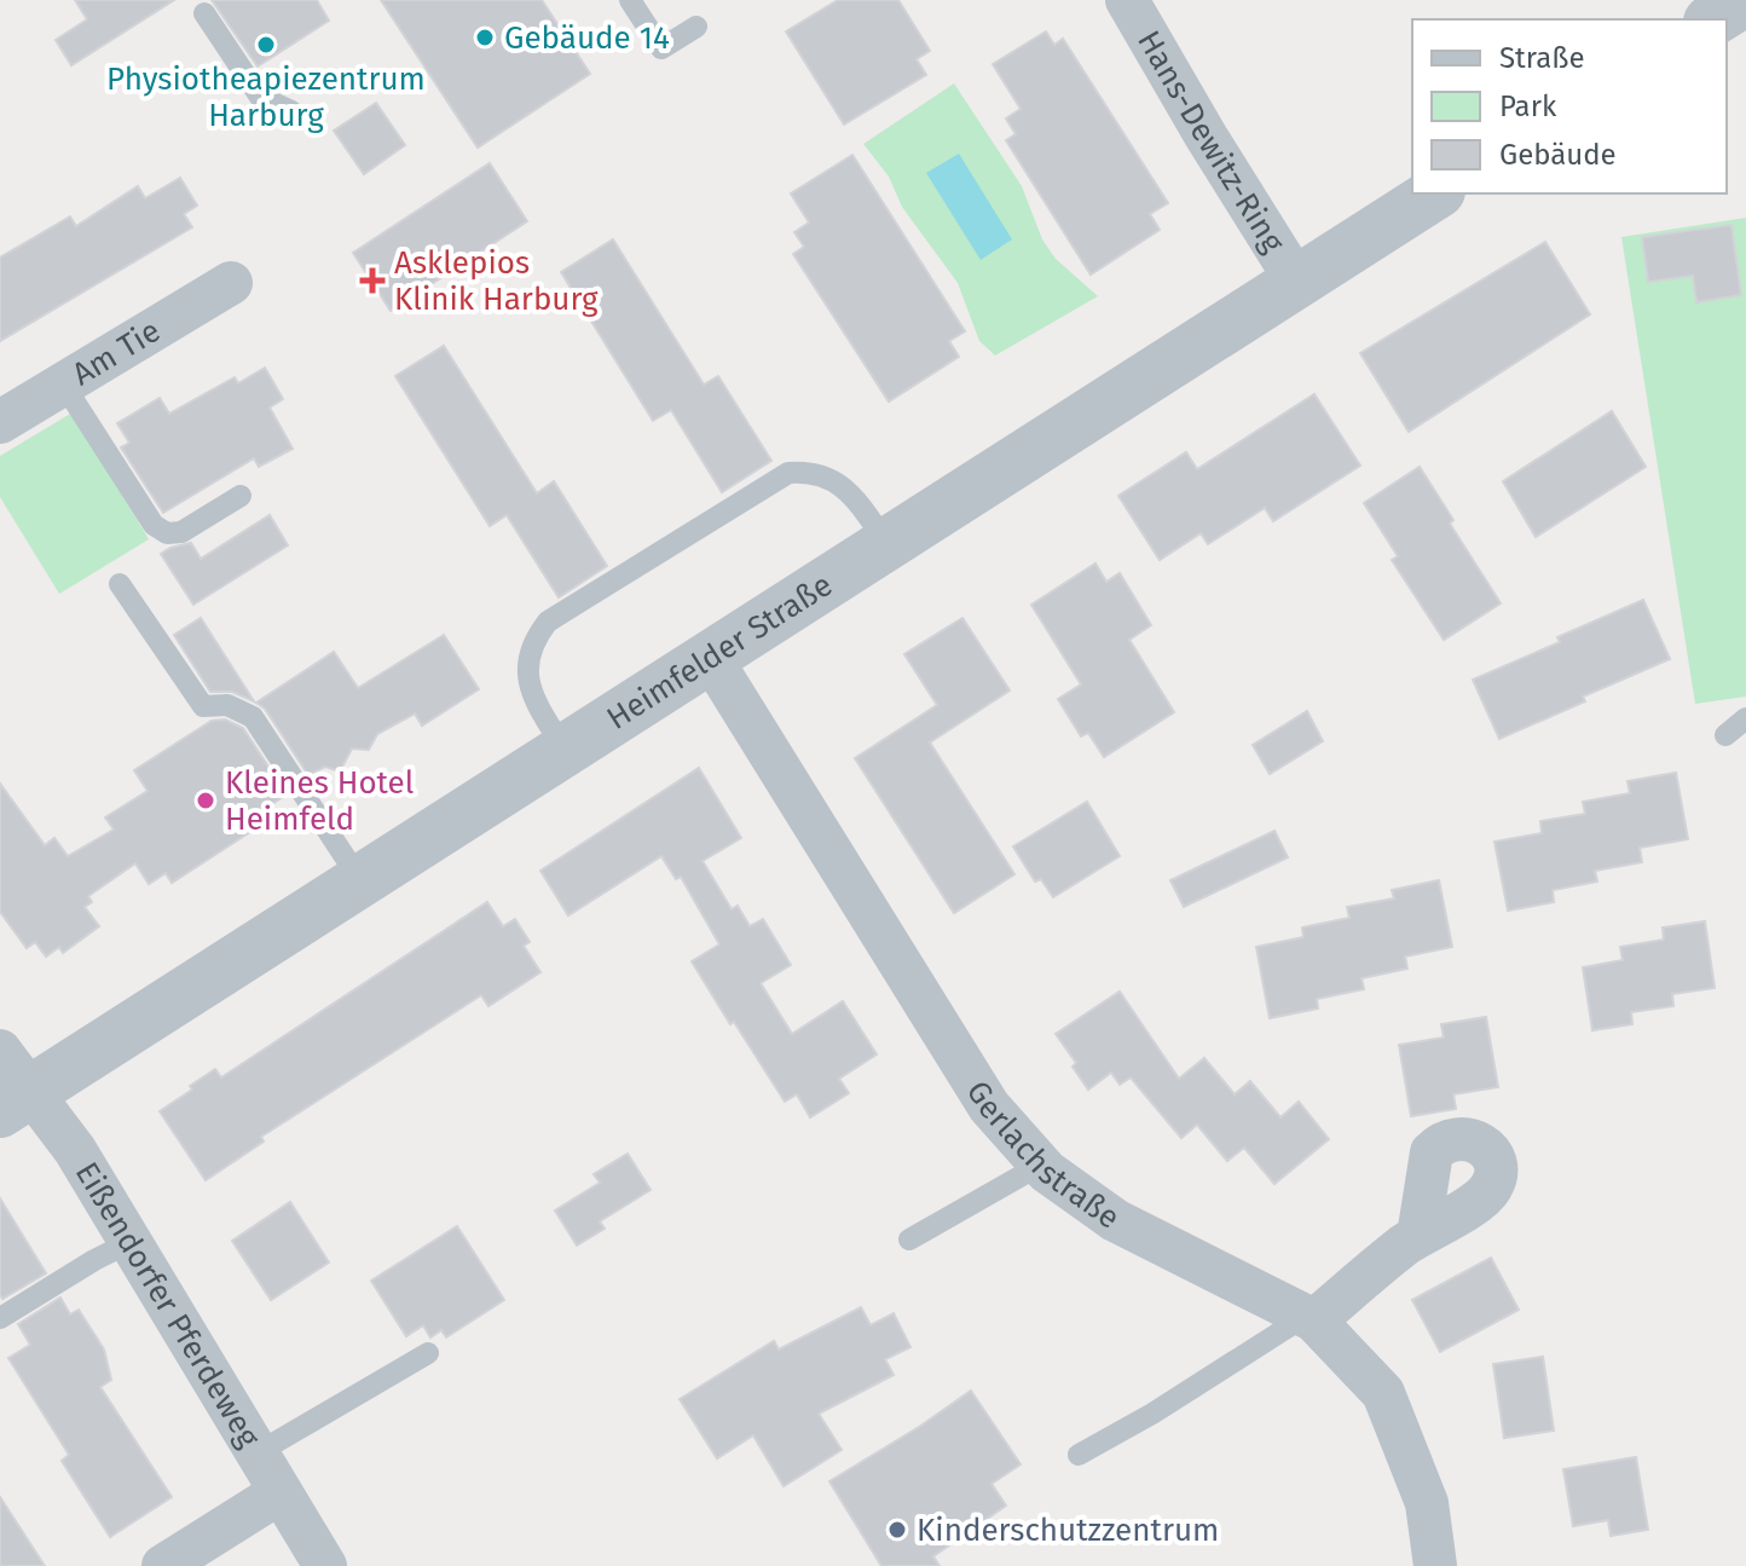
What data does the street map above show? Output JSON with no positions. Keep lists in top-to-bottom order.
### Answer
{
  "streets": {
    "street": [
      "Hans-Dewitz-Ring",
      "Am Tie",
      "Heimfelder Straße",
      "Gerlachstraße",
      "Eißendorfer Pferdeweg"
    ]
  },
  "crossings": [
    ["Hans-Dewitz-Ring", "Heimfelder Straße"],
    ["Heimfelder Straße", "Gerlachstraße"],
    ["Heimfelder Straße", "Eißendorfer Pferdeweg"]
  ],
  "places": {
    "other": [
      "Gebäude 14",
      "Physiotheapiezentrum Harburg",
      "Kleines Hotel Heimfeld",
      "Kinderschutzzentrum"
    ],
    "health": ["Asklepios Klinik Harburg"]
  },
  "legend": ["Straße", "Park", "Gebäude"]
}
